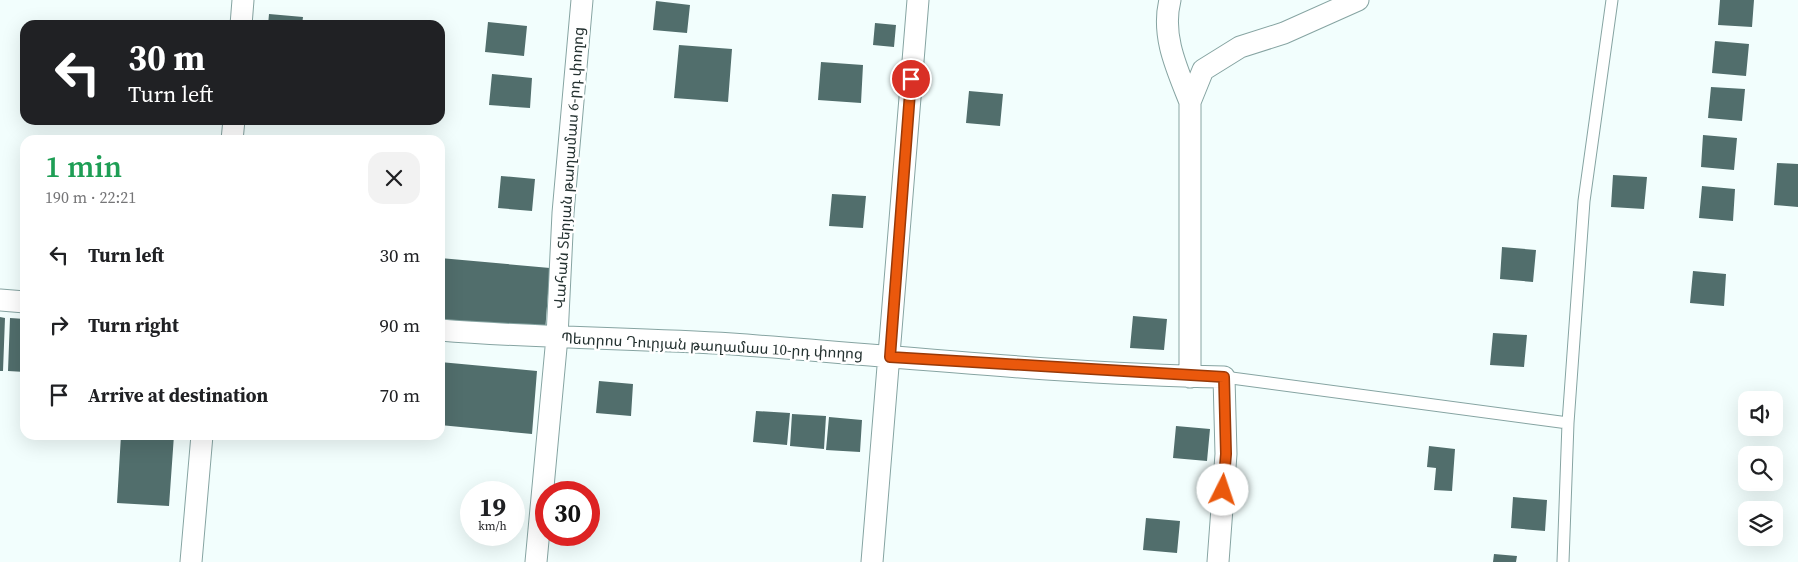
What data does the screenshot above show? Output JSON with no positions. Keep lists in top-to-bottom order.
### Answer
{
  "streets": {
    "street": ["Վահան Տերյան թաղամաս 6-րդ փողոց", "Պետրոս Դուրյան թաղամաս 10-րդ փողոց"]
  },
  "crossings": [
    ["Վահան Տերյան թաղամաս 6-րդ փողոց", "Պետրոս Դուրյան թաղամաս 10-րդ փողոց"]
  ],
  "page": {
    "turn": ["30 m", "Turn left"],
    "heading": ["1 min", "190 m · 22:21"],
    "list": [
      {
        "name": "Turn left",
        "value": "30 m"
      },
      {
        "name": "Turn right",
        "value": "90 m"
      },
      {
        "name": "Arrive at destination",
        "value": "70 m"
      }
    ],
    "speed": "19 km/h",
    "limit": "30"
  }
}
